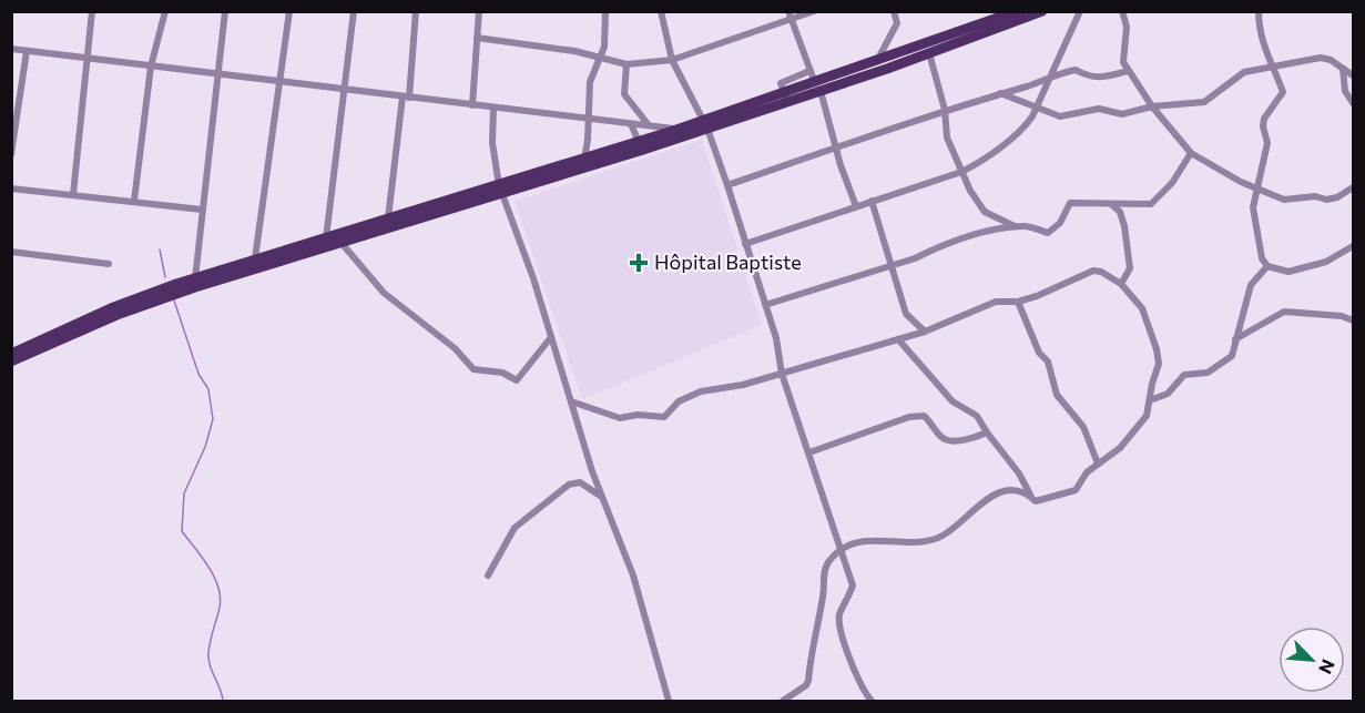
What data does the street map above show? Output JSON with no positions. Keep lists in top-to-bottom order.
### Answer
{
  "places": {
    "health": ["Hôpital Baptiste"]
  },
  "north": "bottom right"
}
